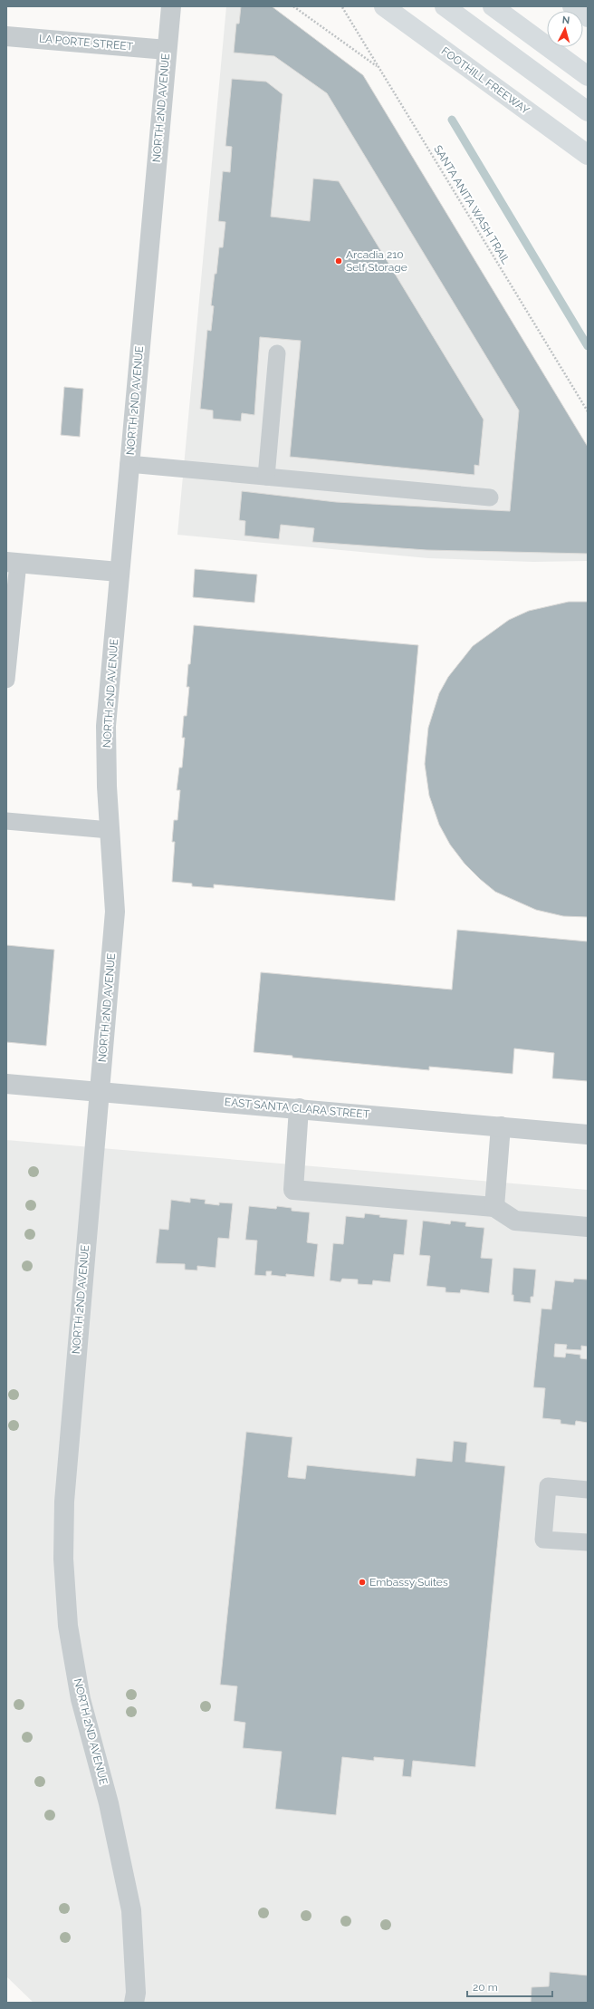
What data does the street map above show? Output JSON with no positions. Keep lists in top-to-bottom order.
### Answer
{
  "streets": {
    "highway": ["FOOTHILL FREEWAY"],
    "street": ["LA PORTE STREET", "NORTH 2ND AVENUE", "EAST SANTA CLARA STREET"],
    "path": ["SANTA ANITA WASH TRAIL"]
  },
  "crossings": [
    ["LA PORTE STREET", "NORTH 2ND AVENUE"],
    ["NORTH 2ND AVENUE", "EAST SANTA CLARA STREET"]
  ],
  "places": ["Arcadia 210 Self Storage", "Embassy Suites"],
  "scale_bar": "20 m",
  "north": "top"
}
